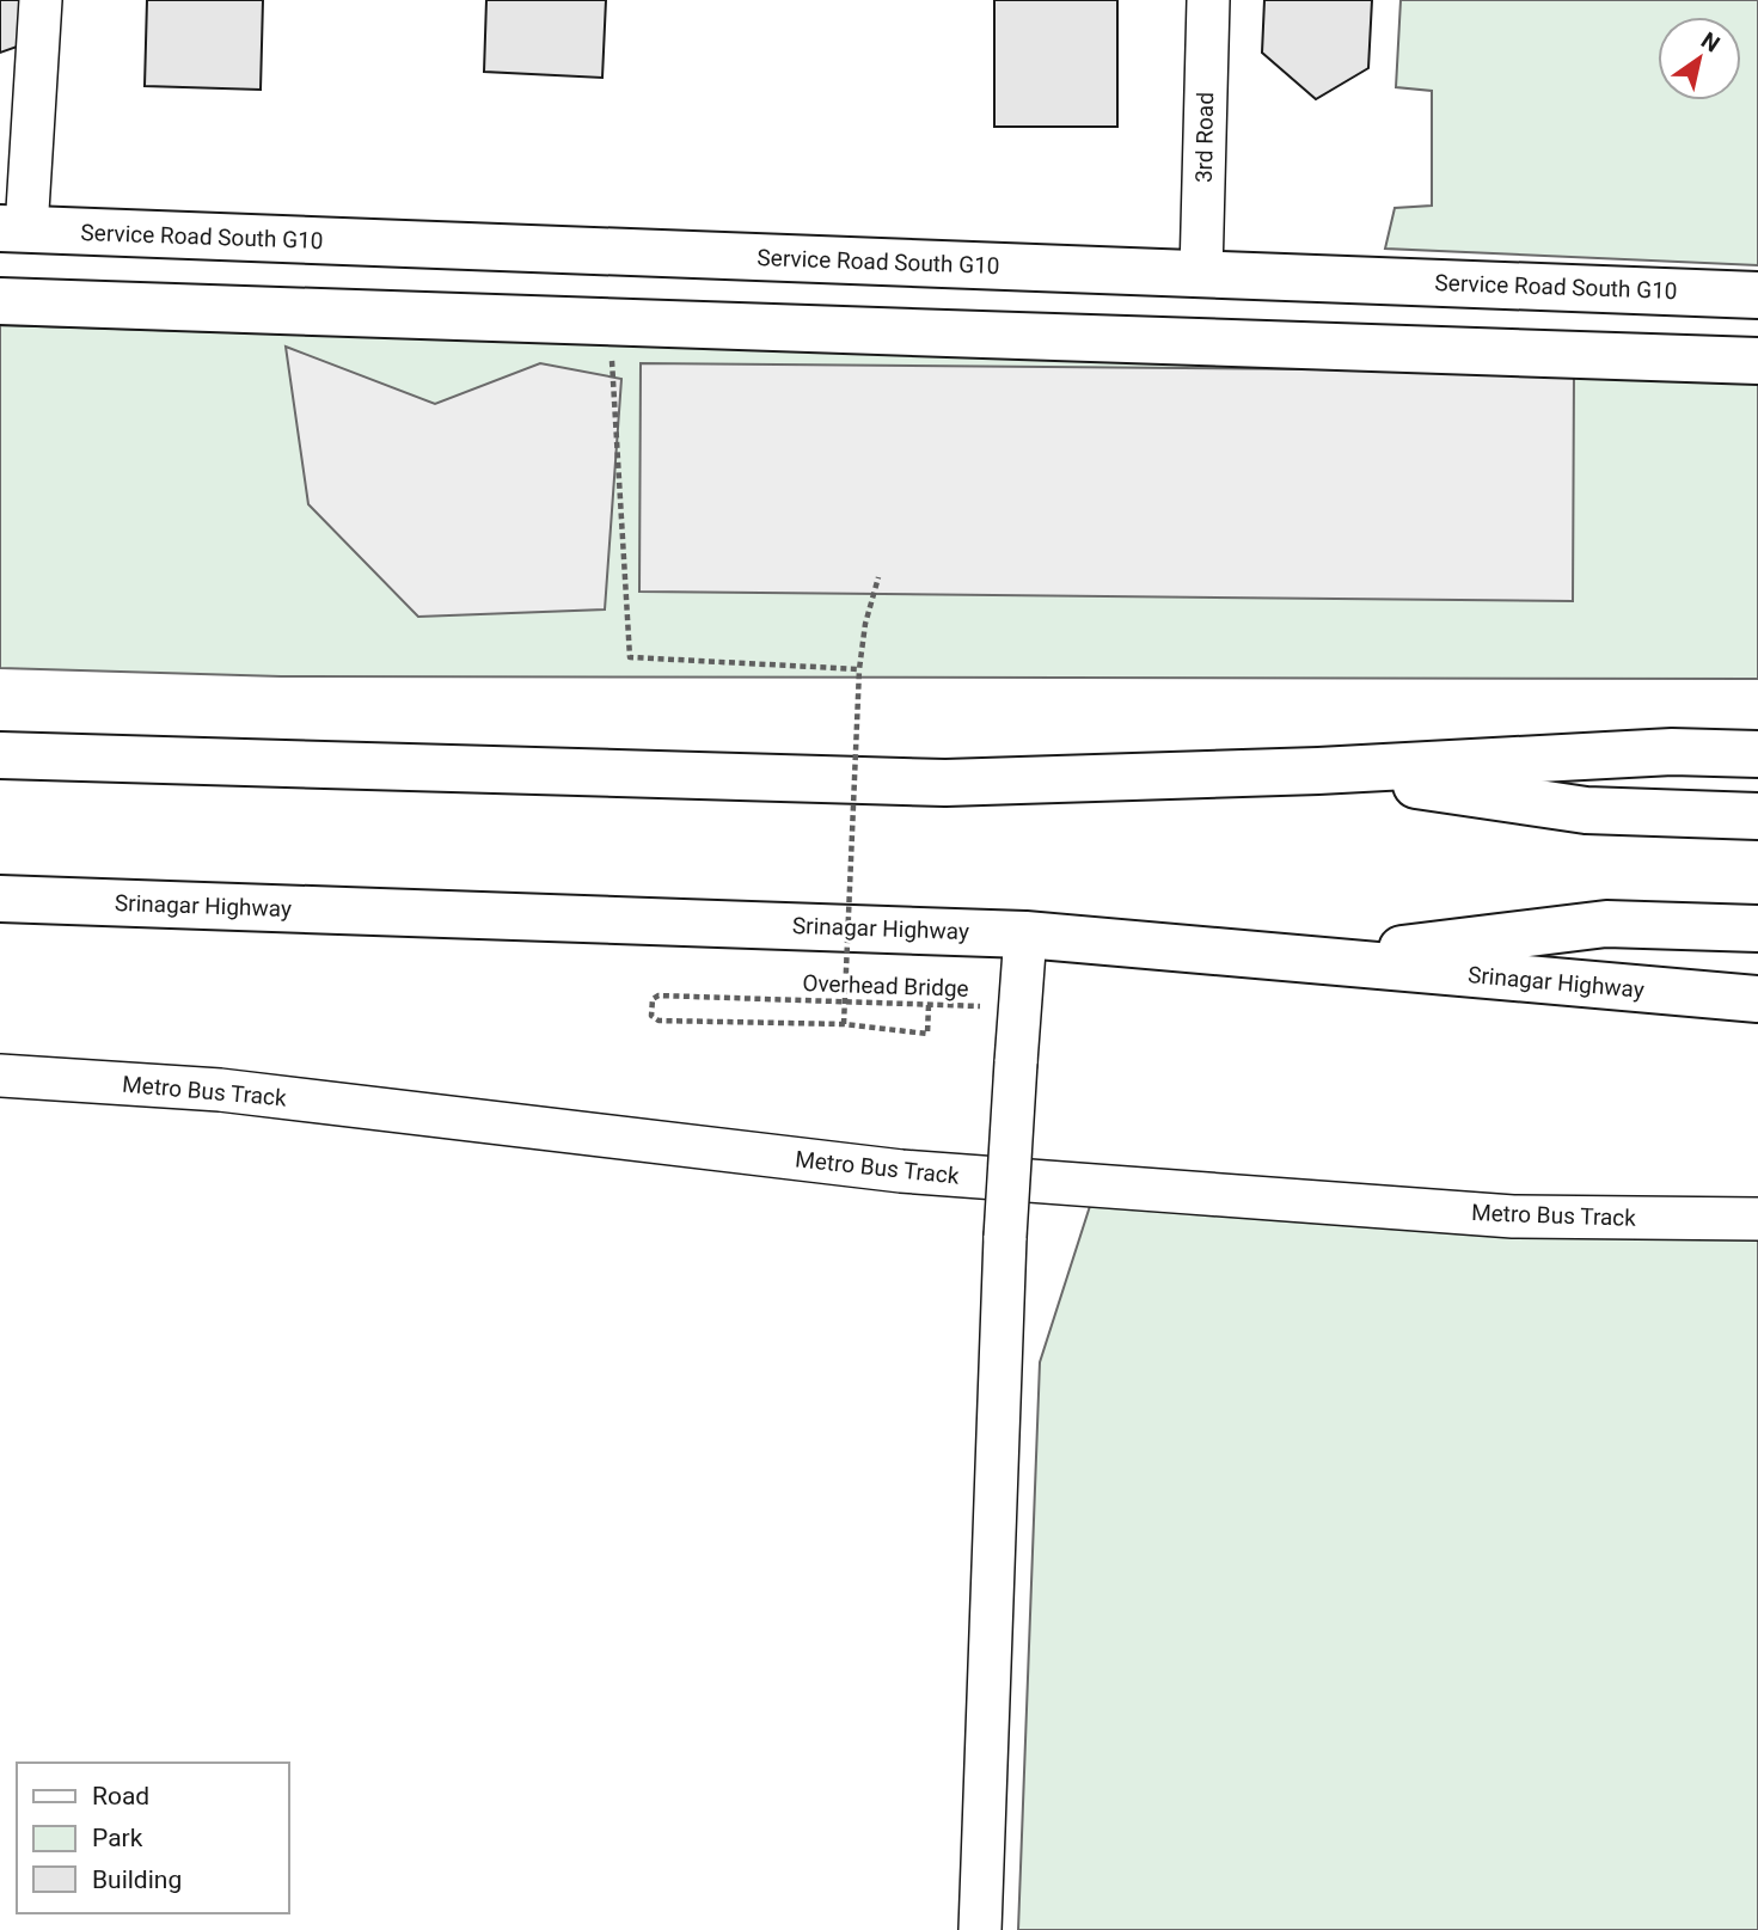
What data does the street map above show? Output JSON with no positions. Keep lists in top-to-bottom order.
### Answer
{
  "streets": {
    "main road": ["Service Road South G10", "Srinagar Highway"],
    "street": ["3rd Road", "Metro Bus Track"],
    "path": ["Overhead Bridge"]
  },
  "crossings": [
    ["3rd Road", "Service Road South G10"]
  ],
  "legend": ["Road", "Park", "Building"],
  "north": "top right"
}
